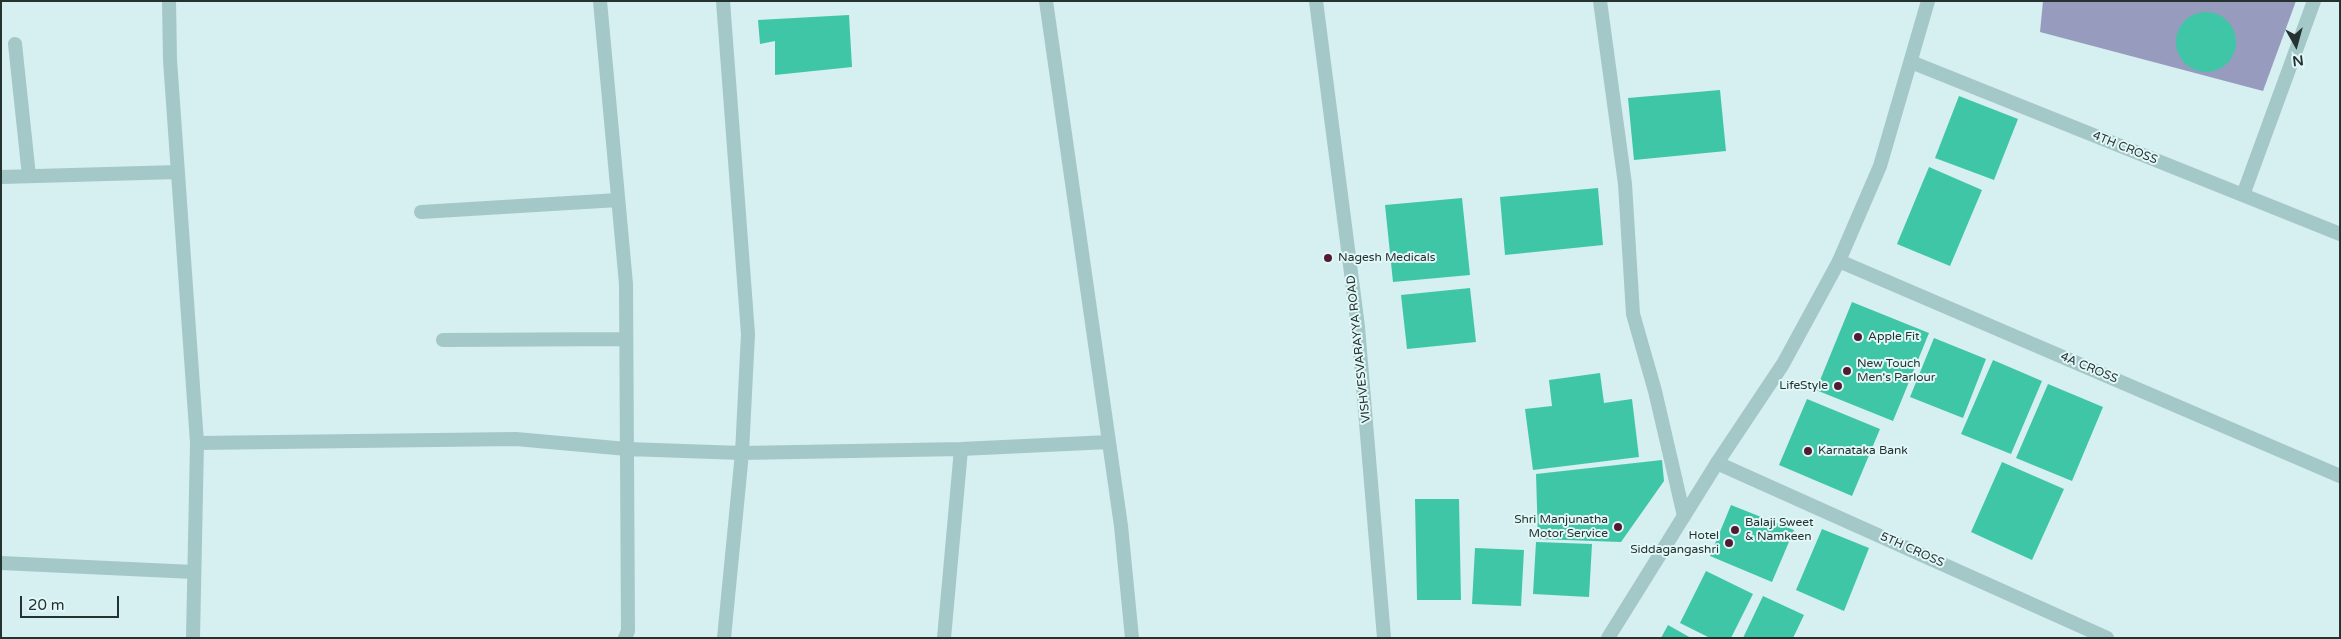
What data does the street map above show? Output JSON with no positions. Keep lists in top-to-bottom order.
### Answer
{
  "streets": {
    "street": [
      "4TH CROSS",
      "VISHVESVARAYYA ROAD",
      "4A CROSS",
      "5TH CROSS"
    ]
  },
  "places": [
    "Nagesh Medicals",
    "Apple Fit",
    "New Touch Men's Parlour",
    "LifeStyle",
    "Karnataka Bank",
    "Shri Manjunatha Motor Service",
    "Balaji Sweet & Namkeen",
    "Hotel Siddagangashri"
  ],
  "scale_bar": "20 m",
  "north": "bottom"
}
